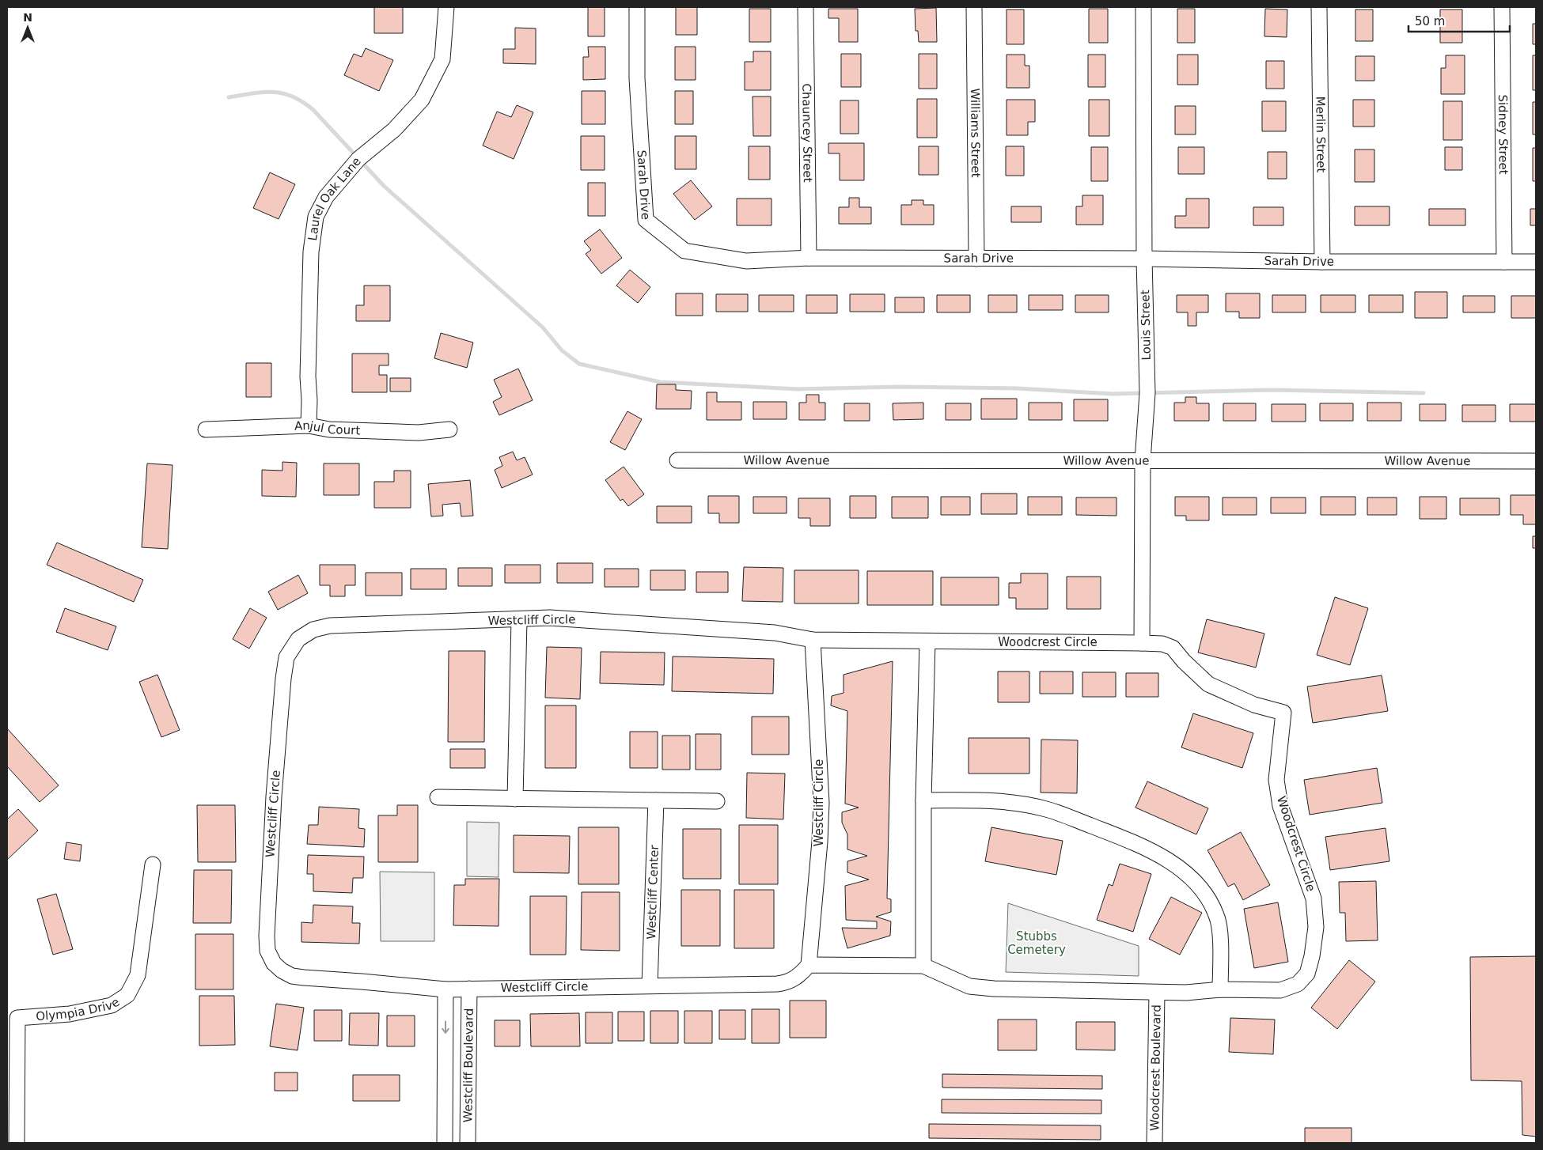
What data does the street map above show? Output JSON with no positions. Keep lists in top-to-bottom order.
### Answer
{
  "streets": {
    "street": [
      "Chauncey Street",
      "Williams Street",
      "Merlin Street",
      "Sidney Street",
      "Sarah Drive",
      "Laurel Oak Lane",
      "Louis Street",
      "Anjul Court",
      "Willow Avenue",
      "Westcliff Circle",
      "Woodcrest Circle",
      "Westcliff Center",
      "Olympia Drive",
      "Westcliff Boulevard",
      "Woodcrest Boulevard"
    ]
  },
  "crossings": [
    ["Chauncey Street", "Sarah Drive"],
    ["Williams Street", "Sarah Drive"],
    ["Merlin Street", "Sarah Drive"],
    ["Sidney Street", "Sarah Drive"],
    ["Sarah Drive", "Louis Street"],
    ["Laurel Oak Lane", "Anjul Court"],
    ["Louis Street", "Willow Avenue"],
    ["Louis Street", "Woodcrest Circle"],
    ["Westcliff Circle", "Woodcrest Circle"],
    ["Westcliff Circle", "Westcliff Center"],
    ["Westcliff Circle", "Westcliff Boulevard"],
    ["Woodcrest Circle", "Woodcrest Boulevard"]
  ],
  "parks": ["Stubbs Cemetery"],
  "scale_bar": "50 m",
  "north": "top"
}
